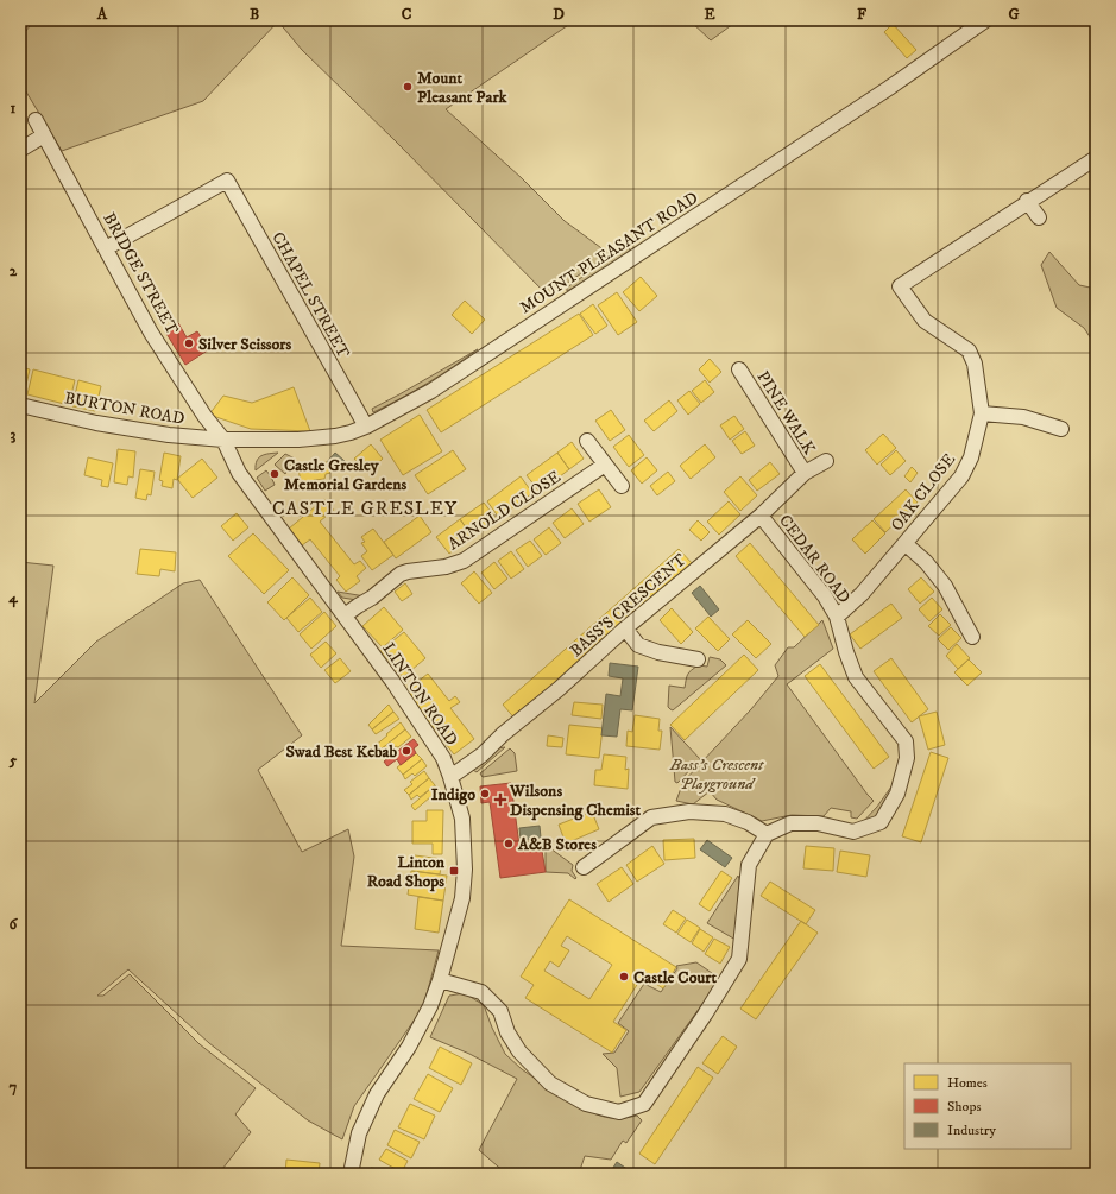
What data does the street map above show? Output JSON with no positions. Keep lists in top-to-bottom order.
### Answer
{
  "streets": {
    "street": [
      "MOUNT PLEASANT ROAD",
      "BRIDGE STREET",
      "CHAPEL STREET",
      "BURTON ROAD",
      "PINE WALK",
      "OAK CLOSE",
      "ARNOLD CLOSE",
      "CEDAR ROAD",
      "BASS'S CRESCENT",
      "LINTON ROAD"
    ]
  },
  "crossings": [
    ["MOUNT PLEASANT ROAD", "BRIDGE STREET"],
    ["MOUNT PLEASANT ROAD", "CHAPEL STREET"],
    ["MOUNT PLEASANT ROAD", "BURTON ROAD"],
    ["MOUNT PLEASANT ROAD", "LINTON ROAD"],
    ["BRIDGE STREET", "CHAPEL STREET"],
    ["BRIDGE STREET", "BURTON ROAD"],
    ["BRIDGE STREET", "LINTON ROAD"],
    ["BURTON ROAD", "LINTON ROAD"],
    ["PINE WALK", "BASS'S CRESCENT"],
    ["OAK CLOSE", "CEDAR ROAD"],
    ["ARNOLD CLOSE", "LINTON ROAD"],
    ["CEDAR ROAD", "BASS'S CRESCENT"],
    ["BASS'S CRESCENT", "LINTON ROAD"]
  ],
  "districts": ["CASTLE GRESLEY"],
  "parks": ["Bass's Crescent Playground"],
  "places": {
    "other": [
      "Mount Pleasant Park",
      "Silver Scissors",
      "Castle Gresley Memorial Gardens",
      "Swad Best Kebab",
      "Indigo",
      "A&B Stores",
      "Castle Court"
    ],
    "health": ["Wilsons Dispensing Chemist"],
    "transit": ["Linton Road Shops"]
  },
  "legend": ["Homes", "Shops", "Industry"],
  "grid": {
    "columns": [
      "A",
      "B",
      "C",
      "D",
      "E",
      "F",
      "G"
    ],
    "rows": [
      "1",
      "2",
      "3",
      "4",
      "5",
      "6",
      "7"
    ]
  }
}
